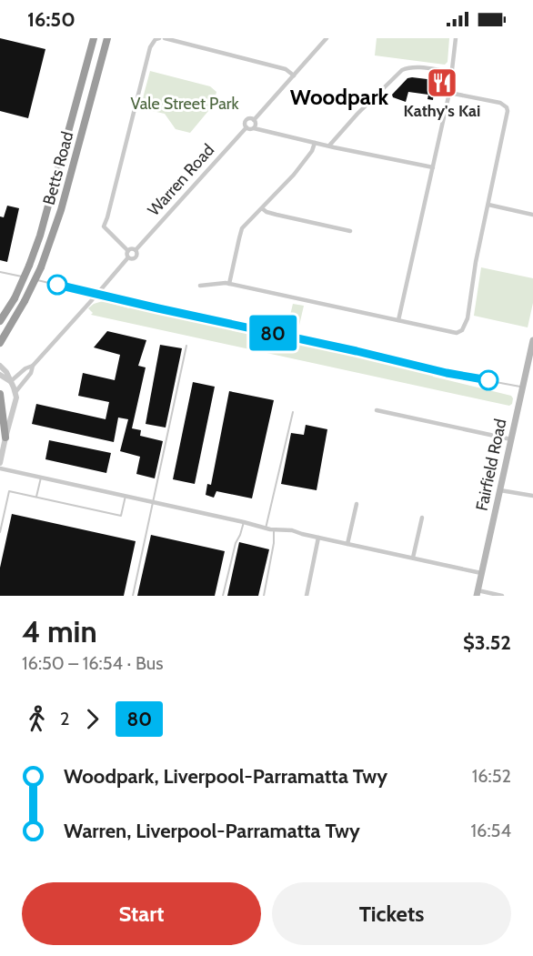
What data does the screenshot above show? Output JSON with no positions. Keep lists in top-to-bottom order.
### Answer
{
  "streets": {
    "highway": ["Betts Road"],
    "main road": ["Fairfield Road"],
    "street": ["Warren Road"]
  },
  "districts": ["Woodpark"],
  "parks": ["Vale Street Park"],
  "places": {
    "restaurant": ["Kathy's Kai"]
  },
  "lines": ["bus line 80"],
  "page": {
    "status": "16:50",
    "on_map": "80",
    "heading": ["4 min", "16:50 – 16:54 · Bus", "$3.52"],
    "legs": ["2", "80"],
    "list": [
      {
        "name": "Woodpark, Liverpool-Parramatta Twy",
        "value": "16:52"
      },
      {
        "name": "Warren, Liverpool-Parramatta Twy",
        "value": "16:54"
      }
    ],
    "buttons": ["Start", "Tickets"]
  }
}
